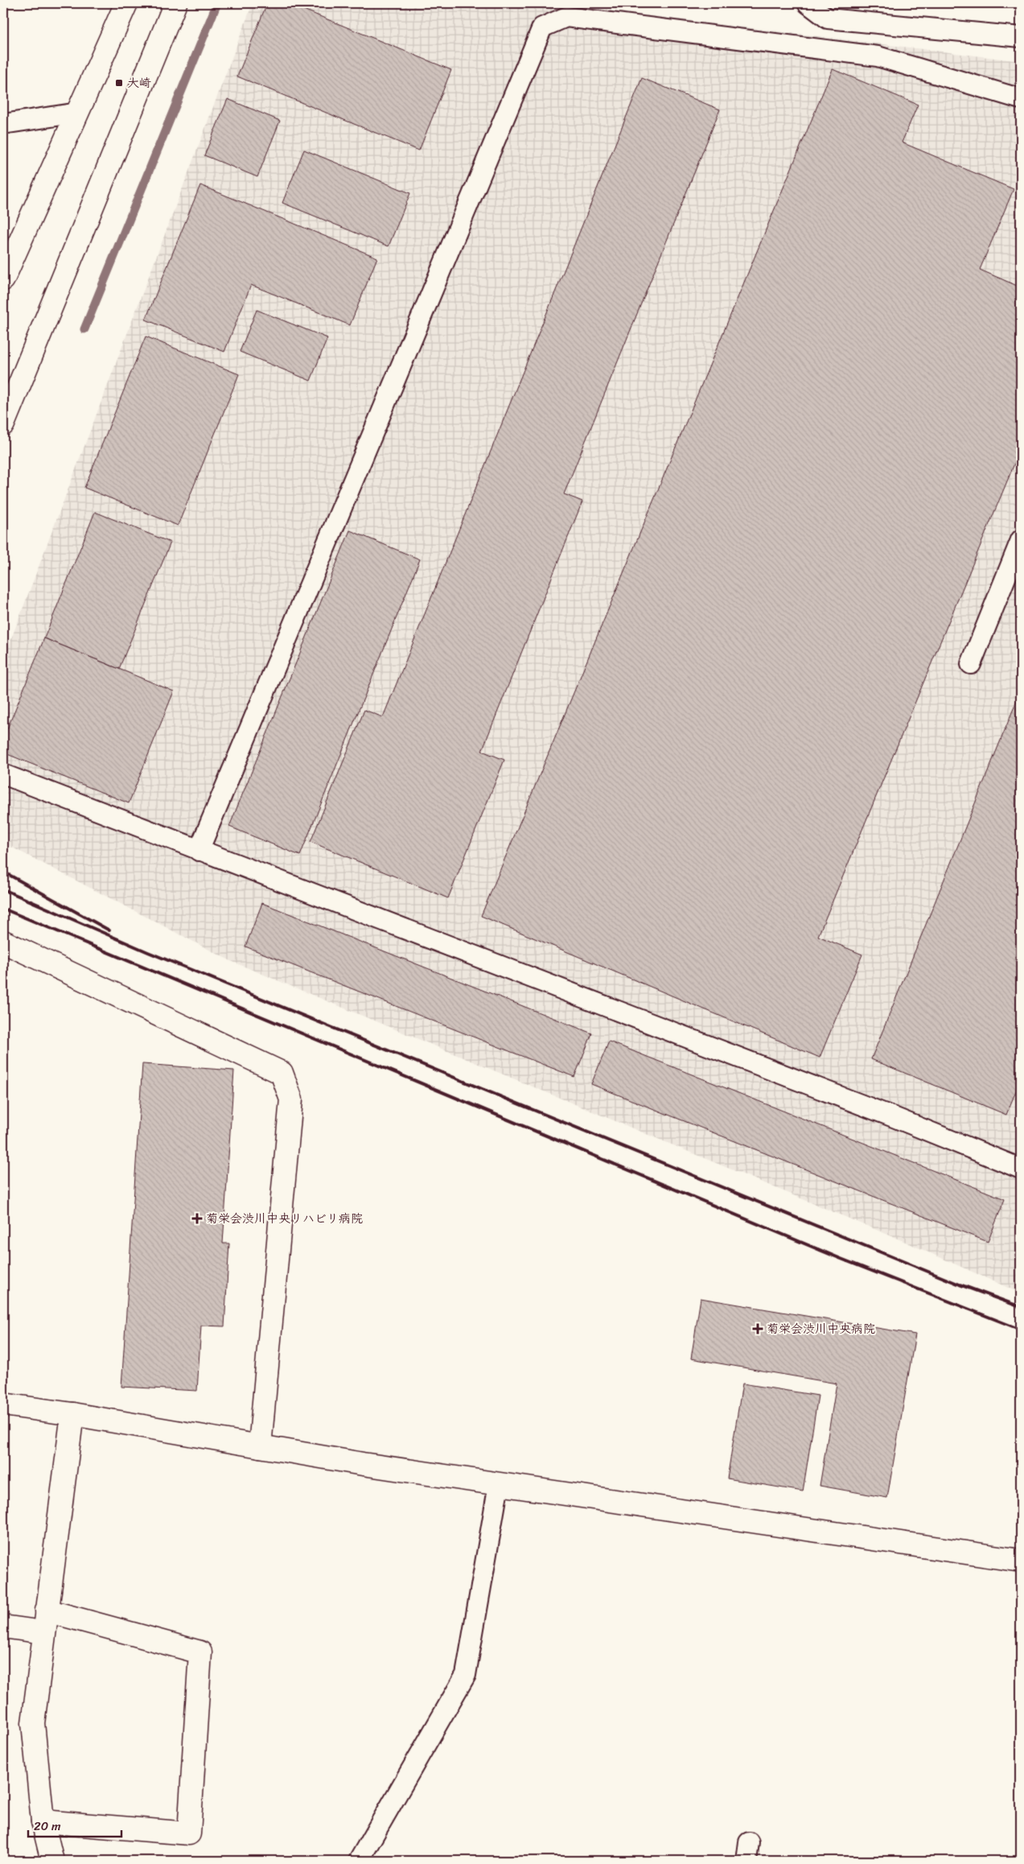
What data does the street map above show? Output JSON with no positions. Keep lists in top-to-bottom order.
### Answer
{
  "places": {
    "transit": ["大崎"],
    "health": ["菊栄会渋川中央リハビリ病院", "菊栄会渋川中央病院"]
  },
  "scale_bar": "20 m"
}
